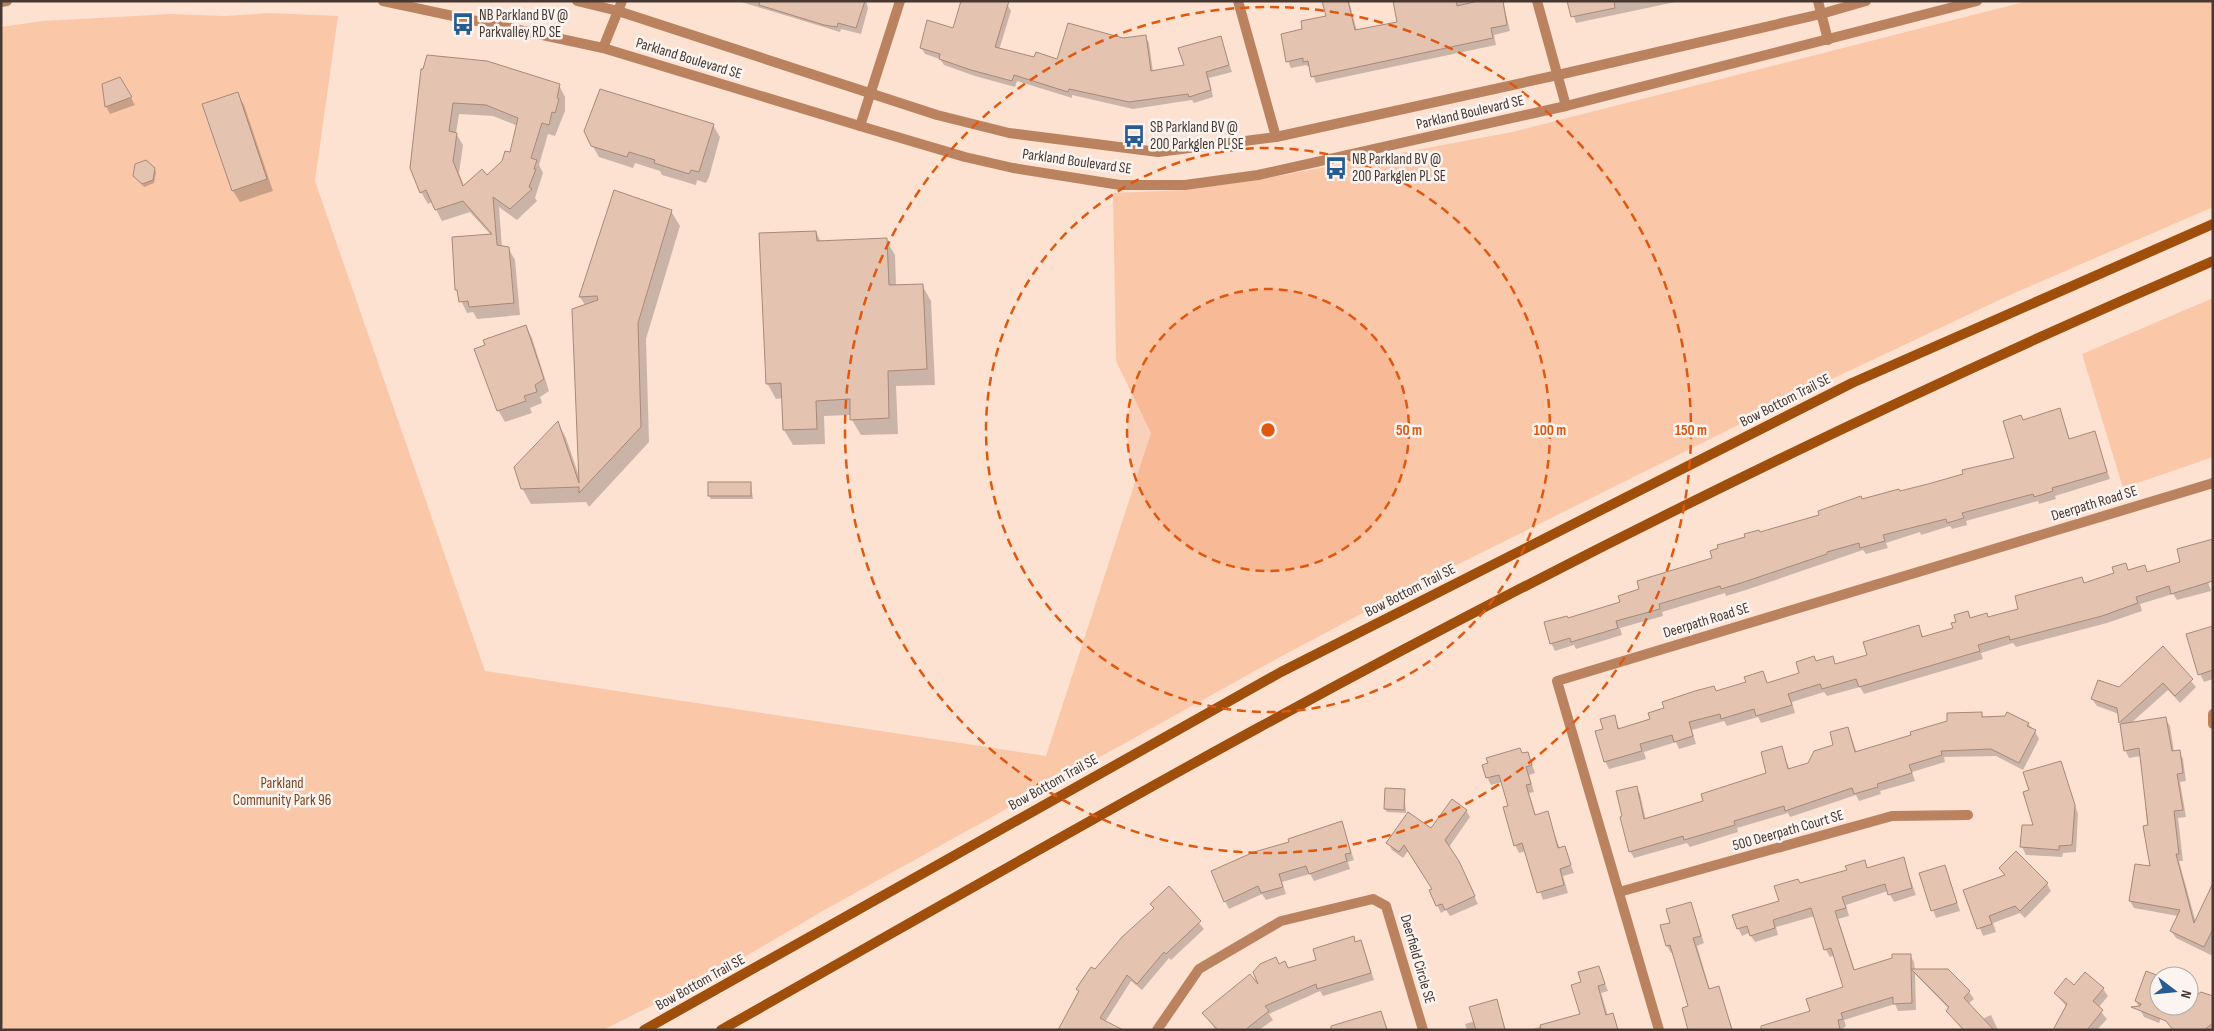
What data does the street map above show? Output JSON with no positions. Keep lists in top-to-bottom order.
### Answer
{
  "streets": {
    "main road": ["Bow Bottom Trail SE"],
    "street": [
      "Parkland Boulevard SE",
      "Deerpath Road SE",
      "500 Deerpath Court SE",
      "Deerfield Circle SE"
    ]
  },
  "crossings": [
    ["Deerpath Road SE", "500 Deerpath Court SE"]
  ],
  "parks": ["Parkland Community Park 96"],
  "places": {
    "bus stop": ["NB Parkland BV @ Parkvalley RD SE", "SB Parkland BV @ 200 Parkglen PL SE", "NB Parkland BV @ 200 Parkglen PL SE"]
  },
  "north": "right",
  "rings": ["50 m", "100 m", "150 m"]
}
